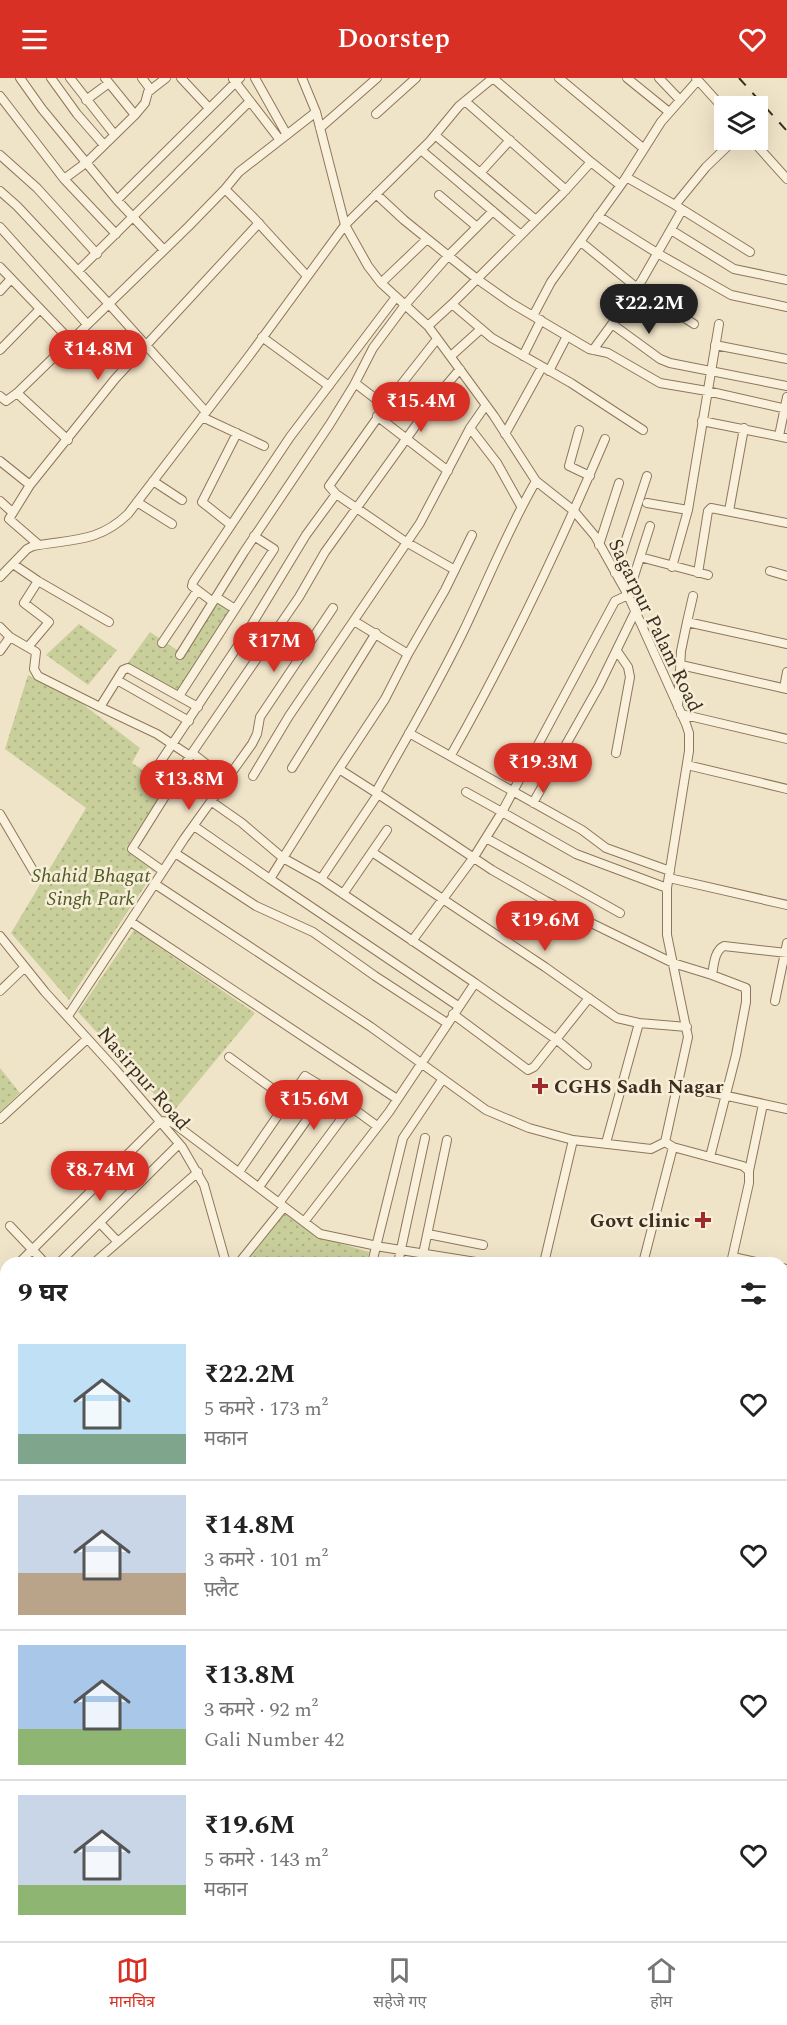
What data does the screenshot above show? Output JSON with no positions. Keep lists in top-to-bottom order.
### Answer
{
  "streets": {
    "street": ["Sagarpur Palam Road", "Nasirpur Road"]
  },
  "parks": ["Shahid Bhagat Singh Park"],
  "places": {
    "health": ["CGHS Sadh Nagar", "Govt clinic"]
  },
  "page": {
    "header": "Doorstep",
    "price": [
      "₹22.2M",
      "₹14.8M",
      "₹15.4M",
      "₹17M",
      "₹19.3M",
      "₹13.8M",
      "₹19.6M",
      "₹15.6M",
      "₹8.74M"
    ],
    "heading": "9 घर",
    "list": [
      {
        "name": "₹22.2M",
        "note": "5 कमरे · 173 m² · मकान"
      },
      {
        "name": "₹14.8M",
        "note": "3 कमरे · 101 m² · फ़्लैट"
      },
      {
        "name": "₹13.8M",
        "note": "3 कमरे · 92 m² · Gali Number 42"
      },
      {
        "name": "₹19.6M",
        "note": "5 कमरे · 143 m² · मकान"
      }
    ],
    "tabs": ["मानचित्र", "सहेजे गए", "होम"]
  }
}
